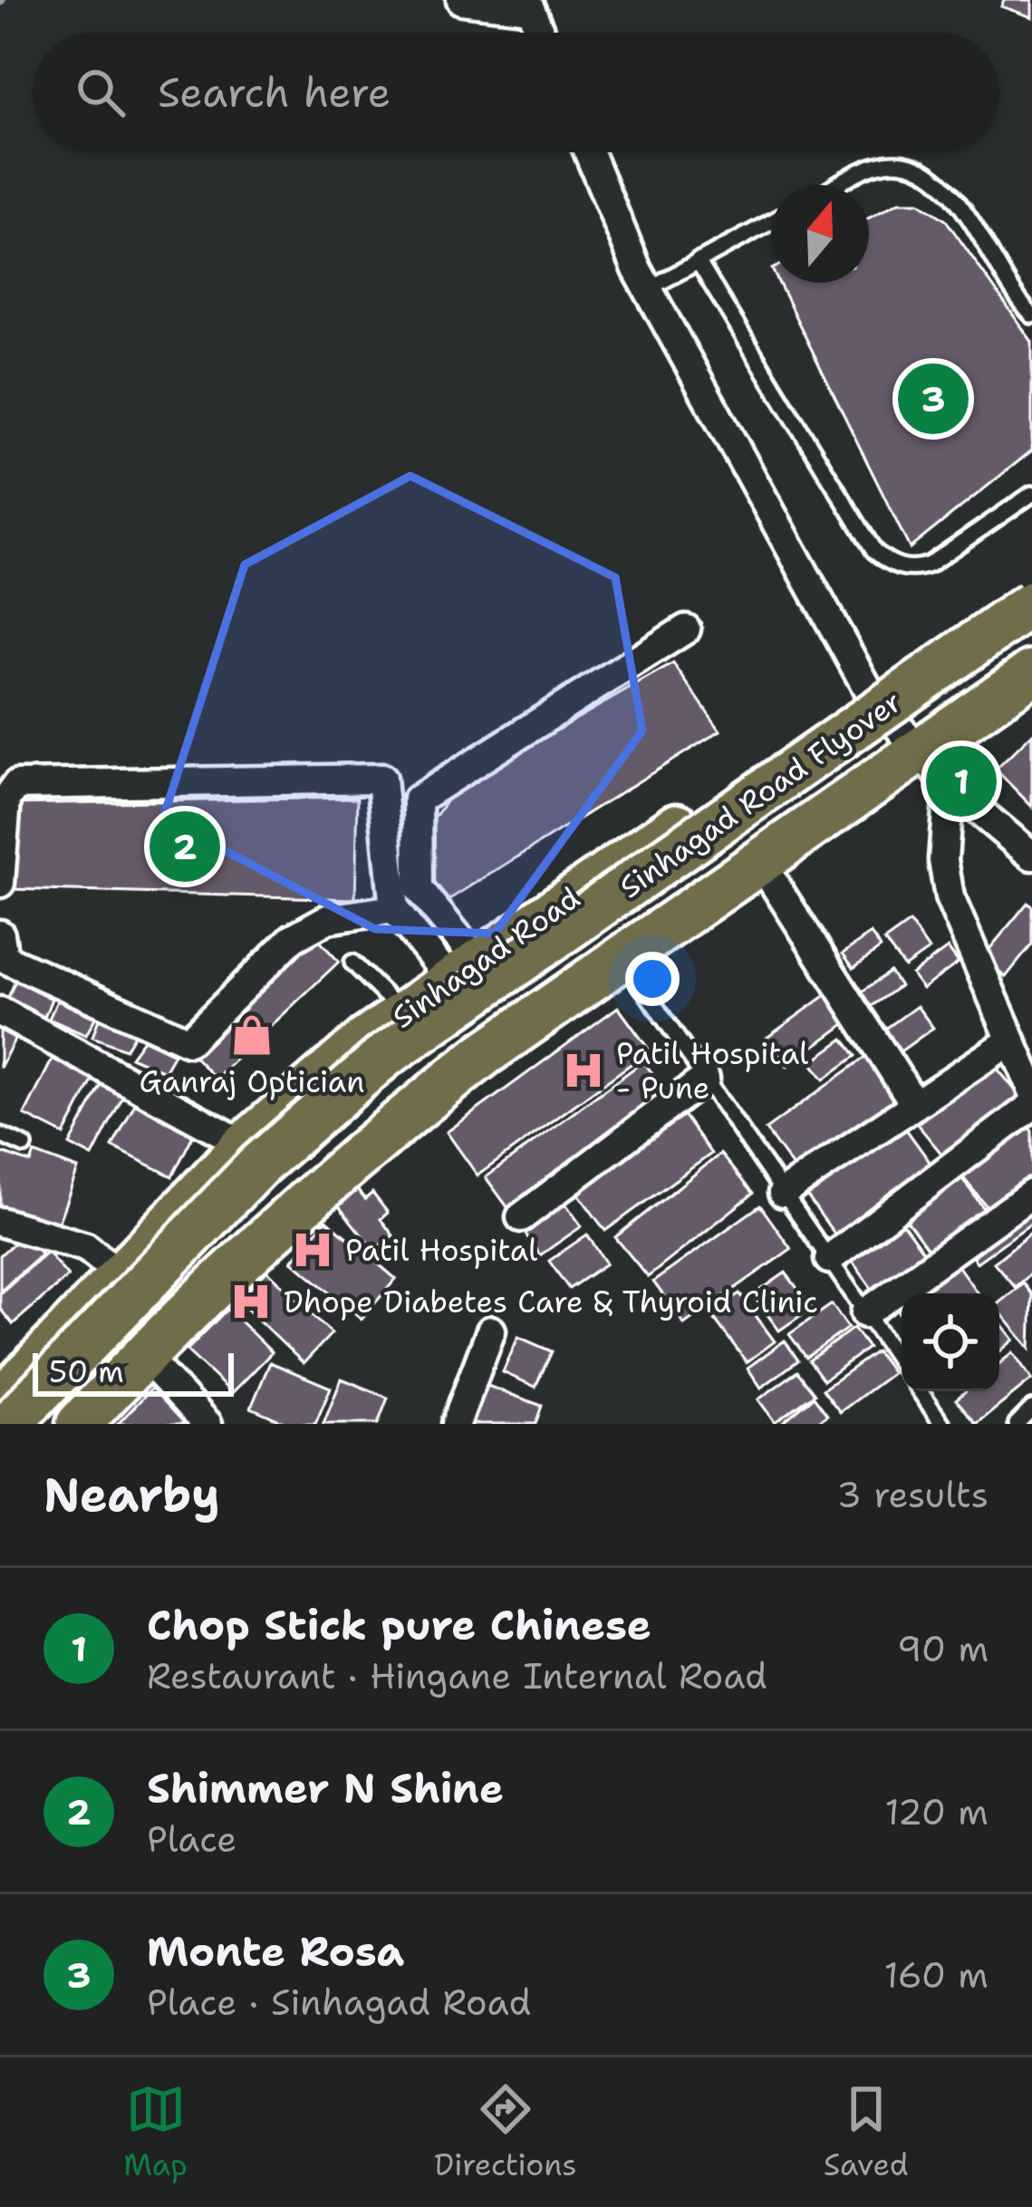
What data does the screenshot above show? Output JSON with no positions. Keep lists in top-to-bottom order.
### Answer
{
  "streets": {
    "main road": ["Sinhagad Road Flyover", "Sinhagad Road"]
  },
  "places": {
    "shop": ["Ganraj Optician"],
    "hospital": ["Patil Hospital - Pune", "Patil Hospital", "Dhope Diabetes Care & Thyroid Clinic"]
  },
  "scale_bar": "50 m",
  "north": "top",
  "page": {
    "search": "Search here",
    "pins": ["3", "1", "2"],
    "scale": "50 m",
    "heading": ["Nearby", "3 results"],
    "list": [
      {
        "mark": "1",
        "name": "Chop Stick pure Chinese",
        "note": "Restaurant · Hingane Internal Road",
        "value": "90 m"
      },
      {
        "mark": "2",
        "name": "Shimmer N Shine",
        "note": "Place",
        "value": "120 m"
      },
      {
        "mark": "3",
        "name": "Monte Rosa",
        "note": "Place · Sinhagad Road",
        "value": "160 m"
      }
    ],
    "nav": ["Map", "Directions", "Saved"]
  }
}
